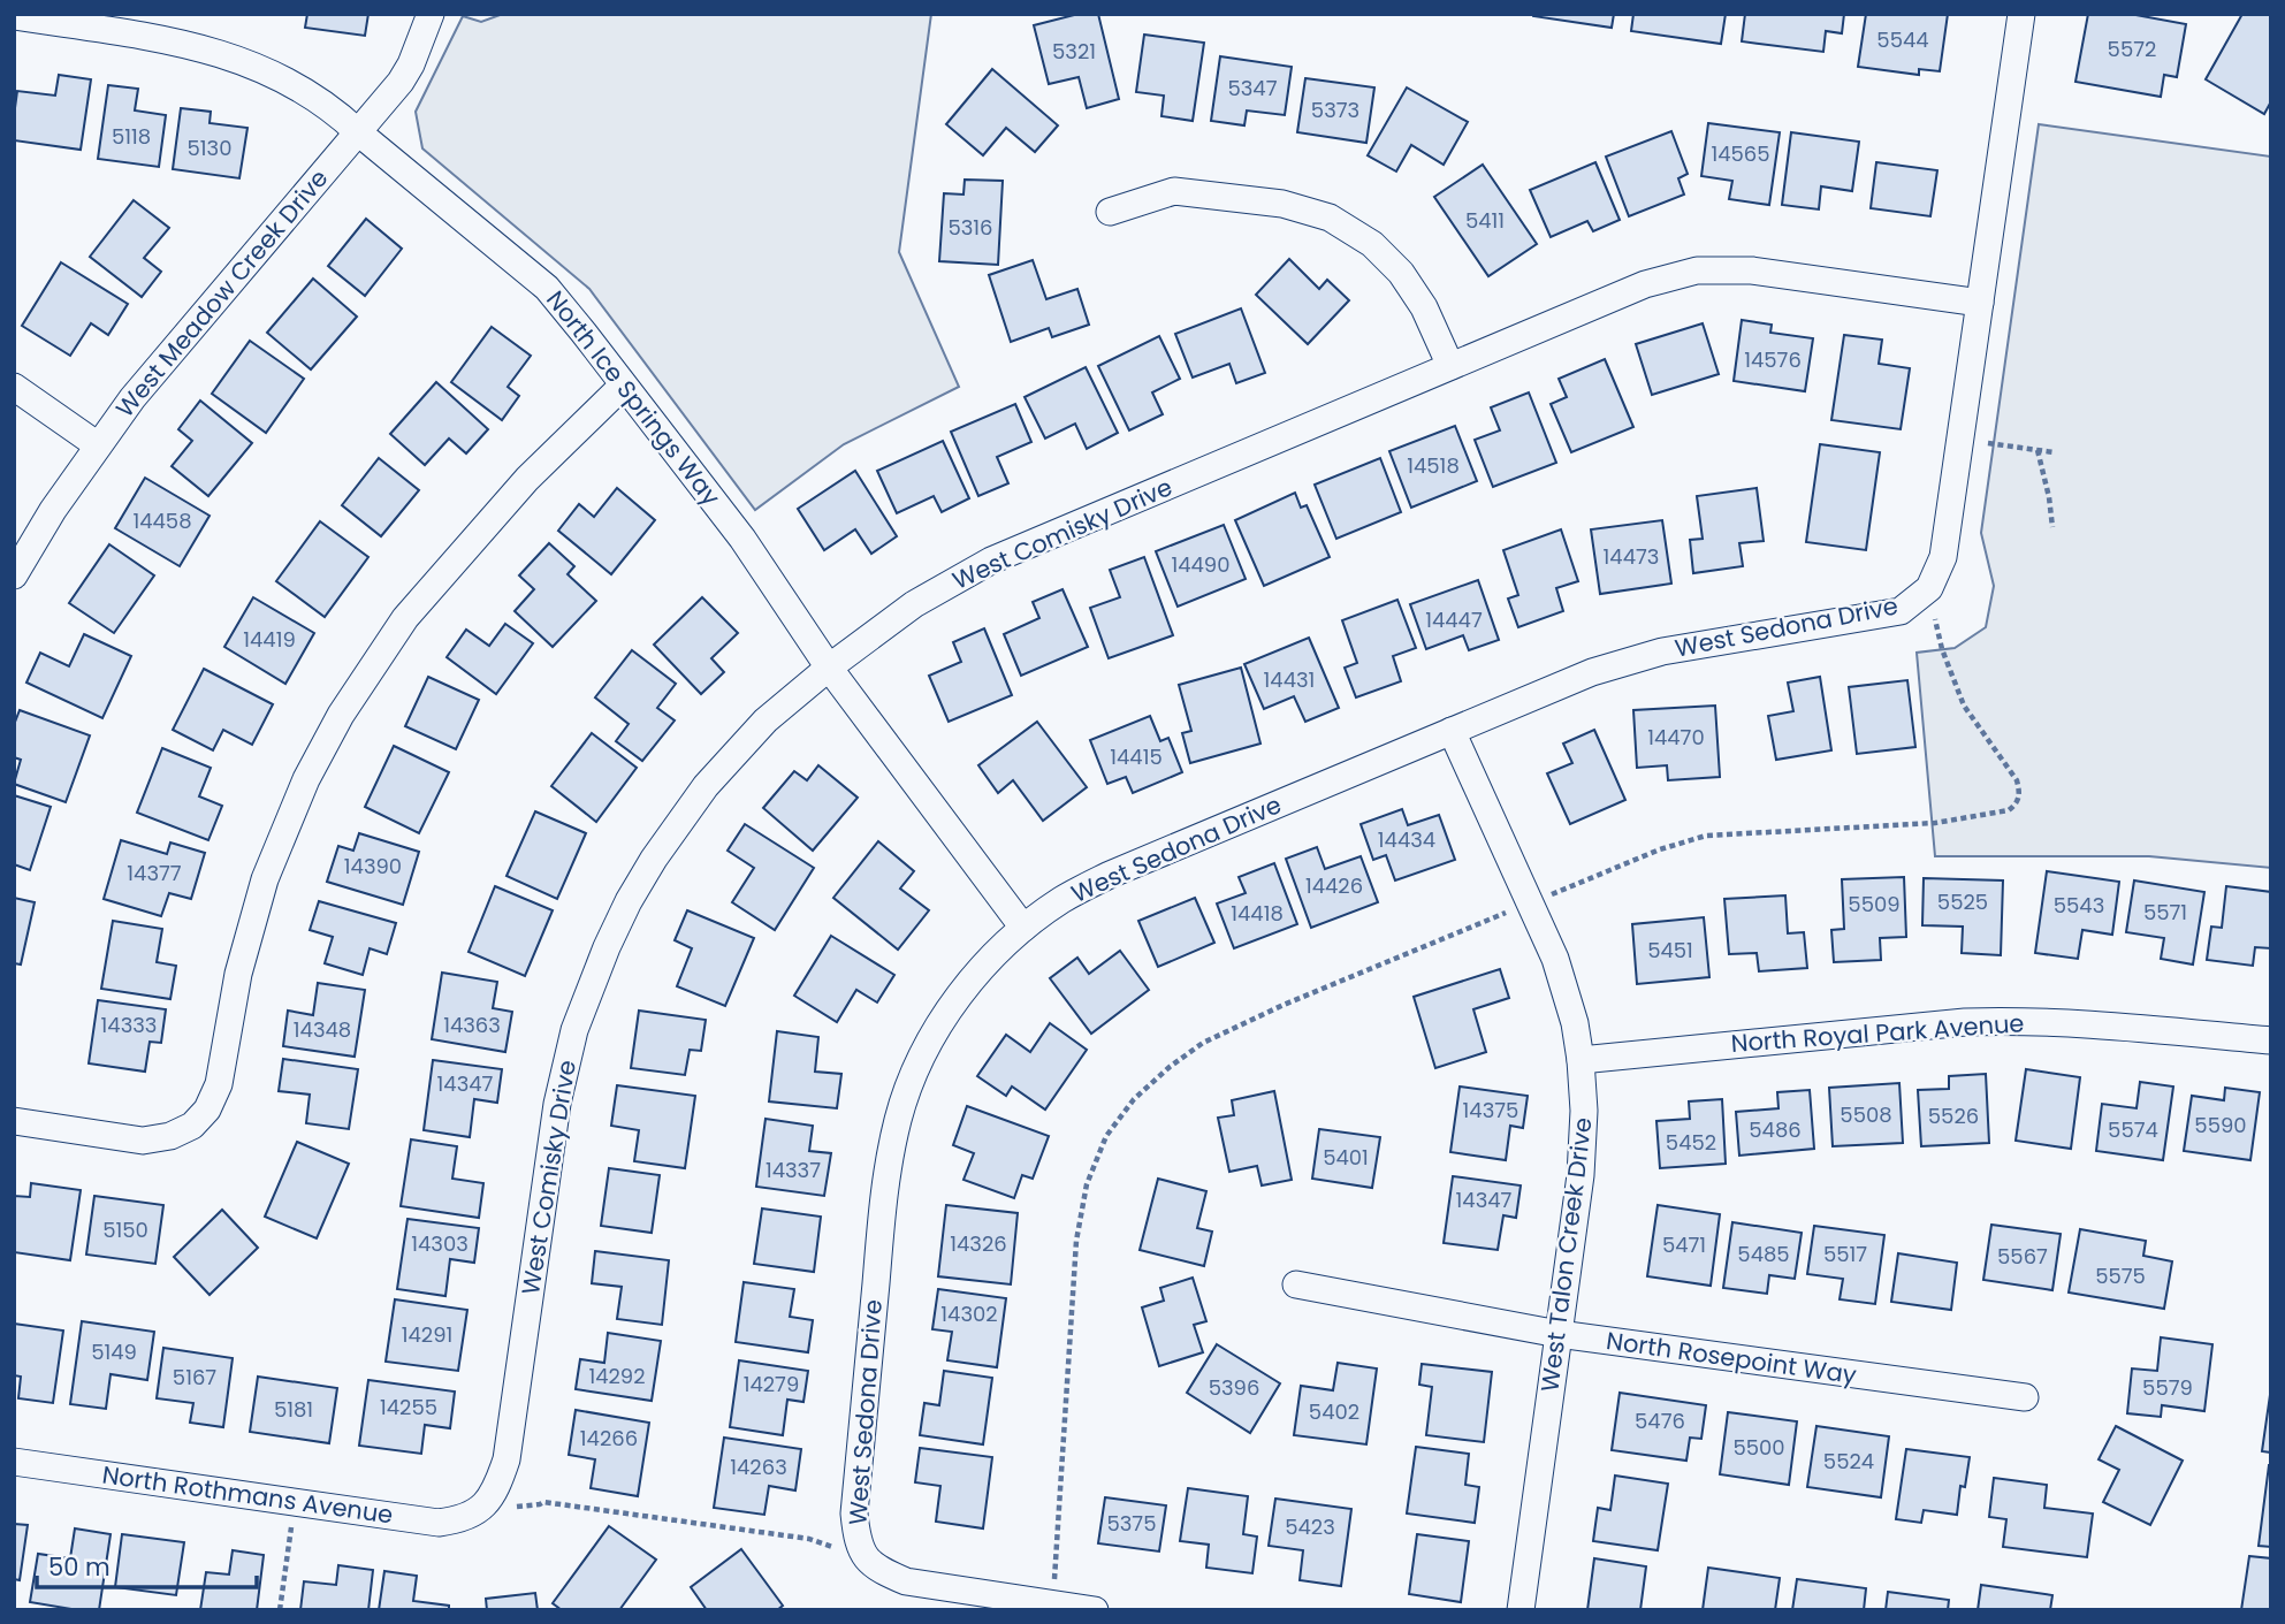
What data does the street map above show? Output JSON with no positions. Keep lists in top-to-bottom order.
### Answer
{
  "streets": {
    "street": [
      "West Meadow Creek Drive",
      "North Ice Springs Way",
      "West Comisky Drive",
      "West Sedona Drive",
      "North Royal Park Avenue",
      "West Talon Creek Drive",
      "North Rosepoint Way",
      "North Rothmans Avenue"
    ]
  },
  "crossings": [
    ["West Meadow Creek Drive", "North Ice Springs Way"],
    ["North Ice Springs Way", "West Comisky Drive"],
    ["North Ice Springs Way", "West Sedona Drive"],
    ["West Comisky Drive", "West Sedona Drive"],
    ["West Comisky Drive", "North Rothmans Avenue"],
    ["West Sedona Drive", "West Talon Creek Drive"],
    ["North Royal Park Avenue", "West Talon Creek Drive"],
    ["West Talon Creek Drive", "North Rosepoint Way"]
  ],
  "house_numbers": [
    "5544",
    "5572",
    "5321",
    "5347",
    "5373",
    "5118",
    "5130",
    "14565",
    "5411",
    "5316",
    "14576",
    "14518",
    "14458",
    "14473",
    "14490",
    "14447",
    "14419",
    "14431",
    "14470",
    "14415",
    "14434",
    "14390",
    "14377",
    "14426",
    "5525",
    "5509",
    "5543",
    "5571",
    "14418",
    "5451",
    "14333",
    "14363",
    "14348",
    "14347",
    "14375",
    "5508",
    "5526",
    "5590",
    "5486",
    "5574",
    "5452",
    "5401",
    "14337",
    "14347",
    "5150",
    "14303",
    "14326",
    "5471",
    "5485",
    "5517",
    "5567",
    "5575",
    "14302",
    "14291",
    "5149",
    "14292",
    "5167",
    "14279",
    "5396",
    "5579",
    "14255",
    "5181",
    "5402",
    "5476",
    "14266",
    "5500",
    "5524",
    "14263",
    "5375",
    "5423"
  ],
  "scale_bar": "50 m"
}
